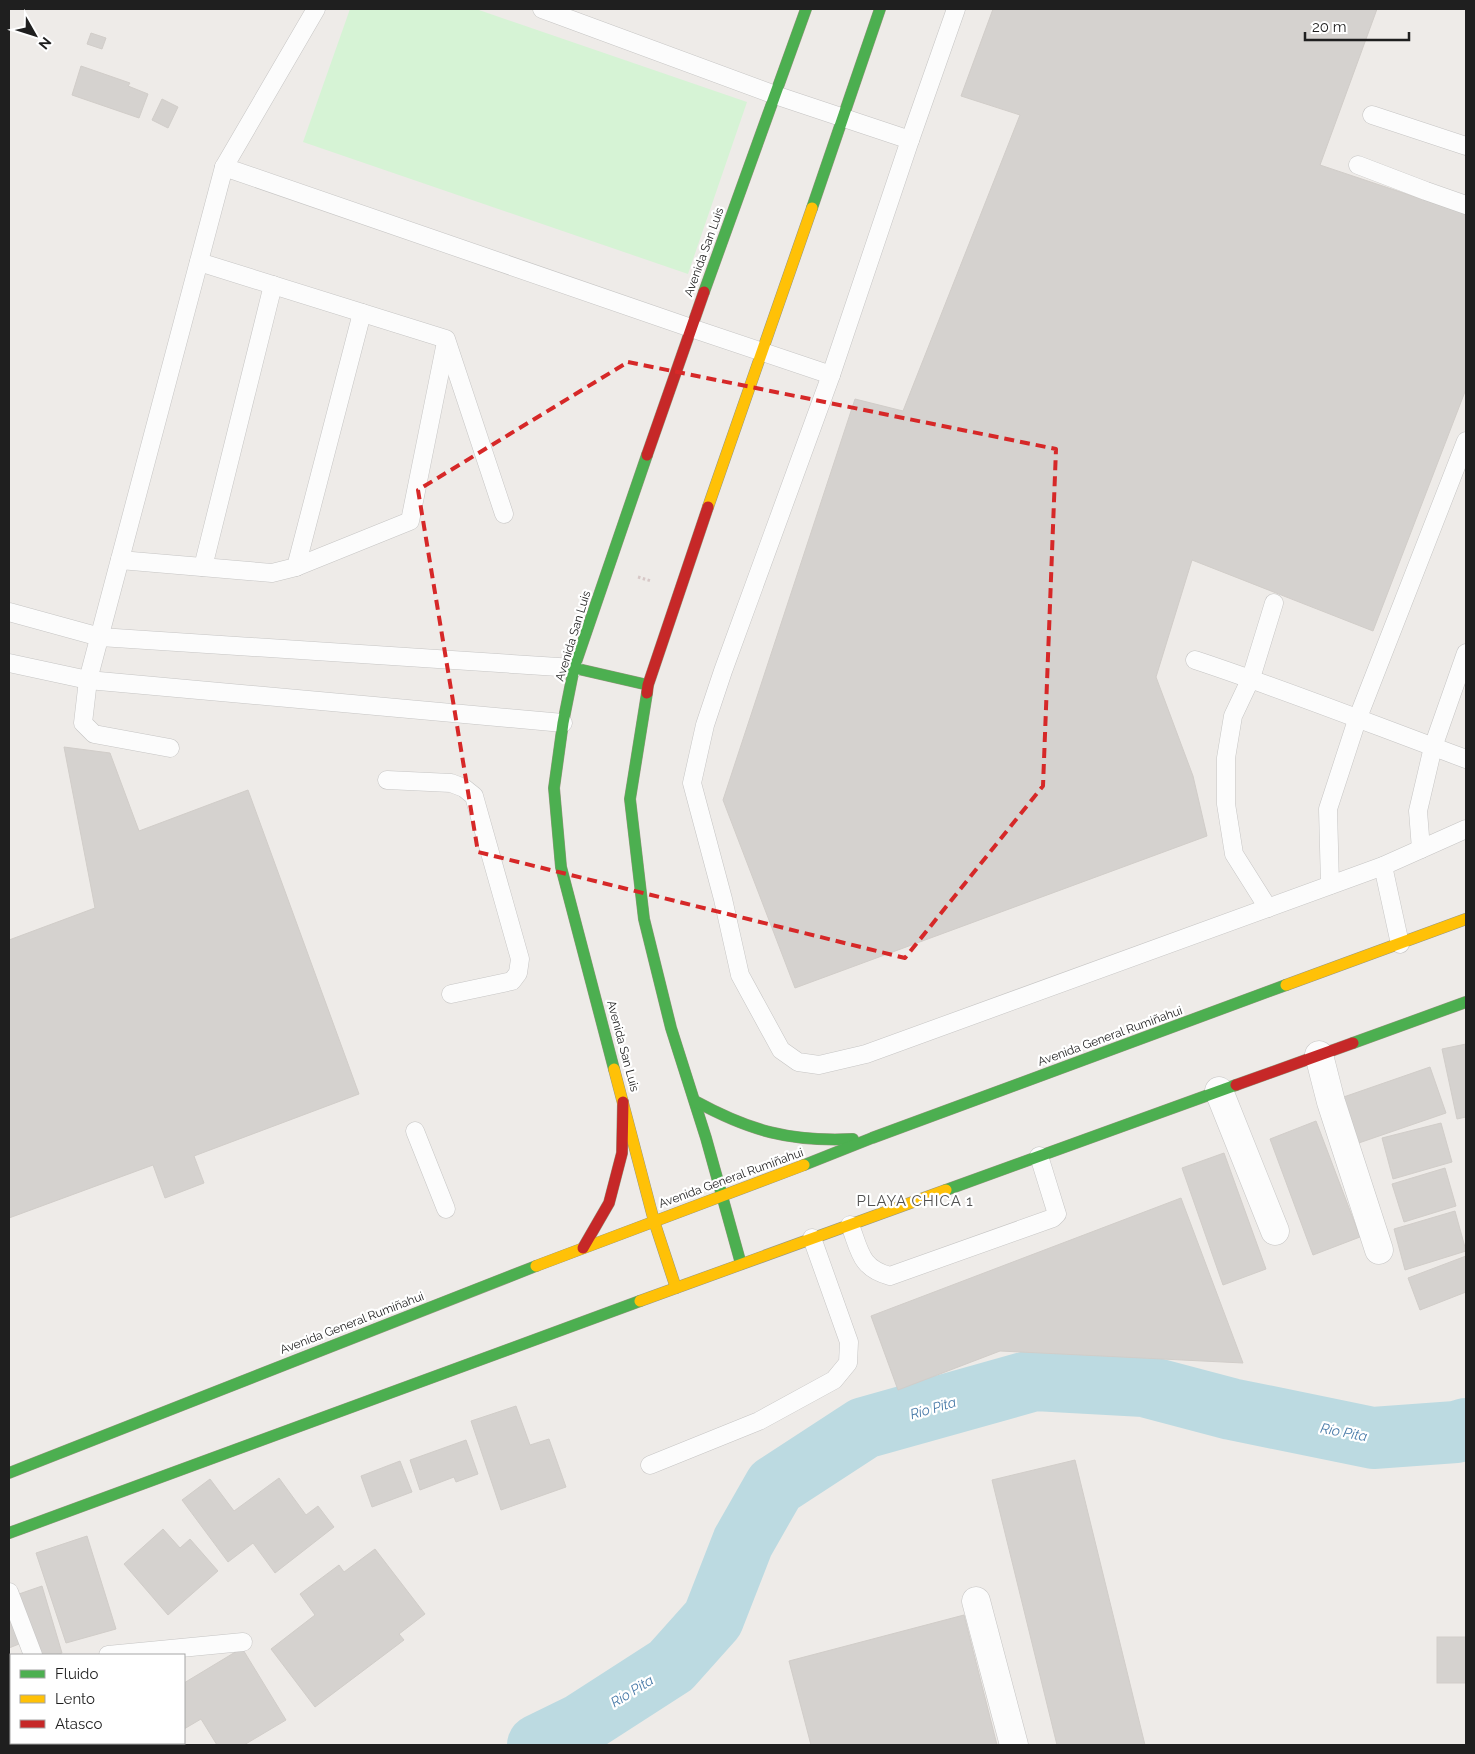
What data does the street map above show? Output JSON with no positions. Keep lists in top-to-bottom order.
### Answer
{
  "streets": {
    "main road": ["Avenida San Luis", "Avenida General Rumiñahui"]
  },
  "crossings": [
    ["Avenida San Luis", "Avenida General Rumiñahui"]
  ],
  "districts": ["PLAYA CHICA 1"],
  "water": ["Río Pita"],
  "legend": ["Fluido", "Lento", "Atasco"],
  "scale_bar": "20 m",
  "north": "bottom right"
}
